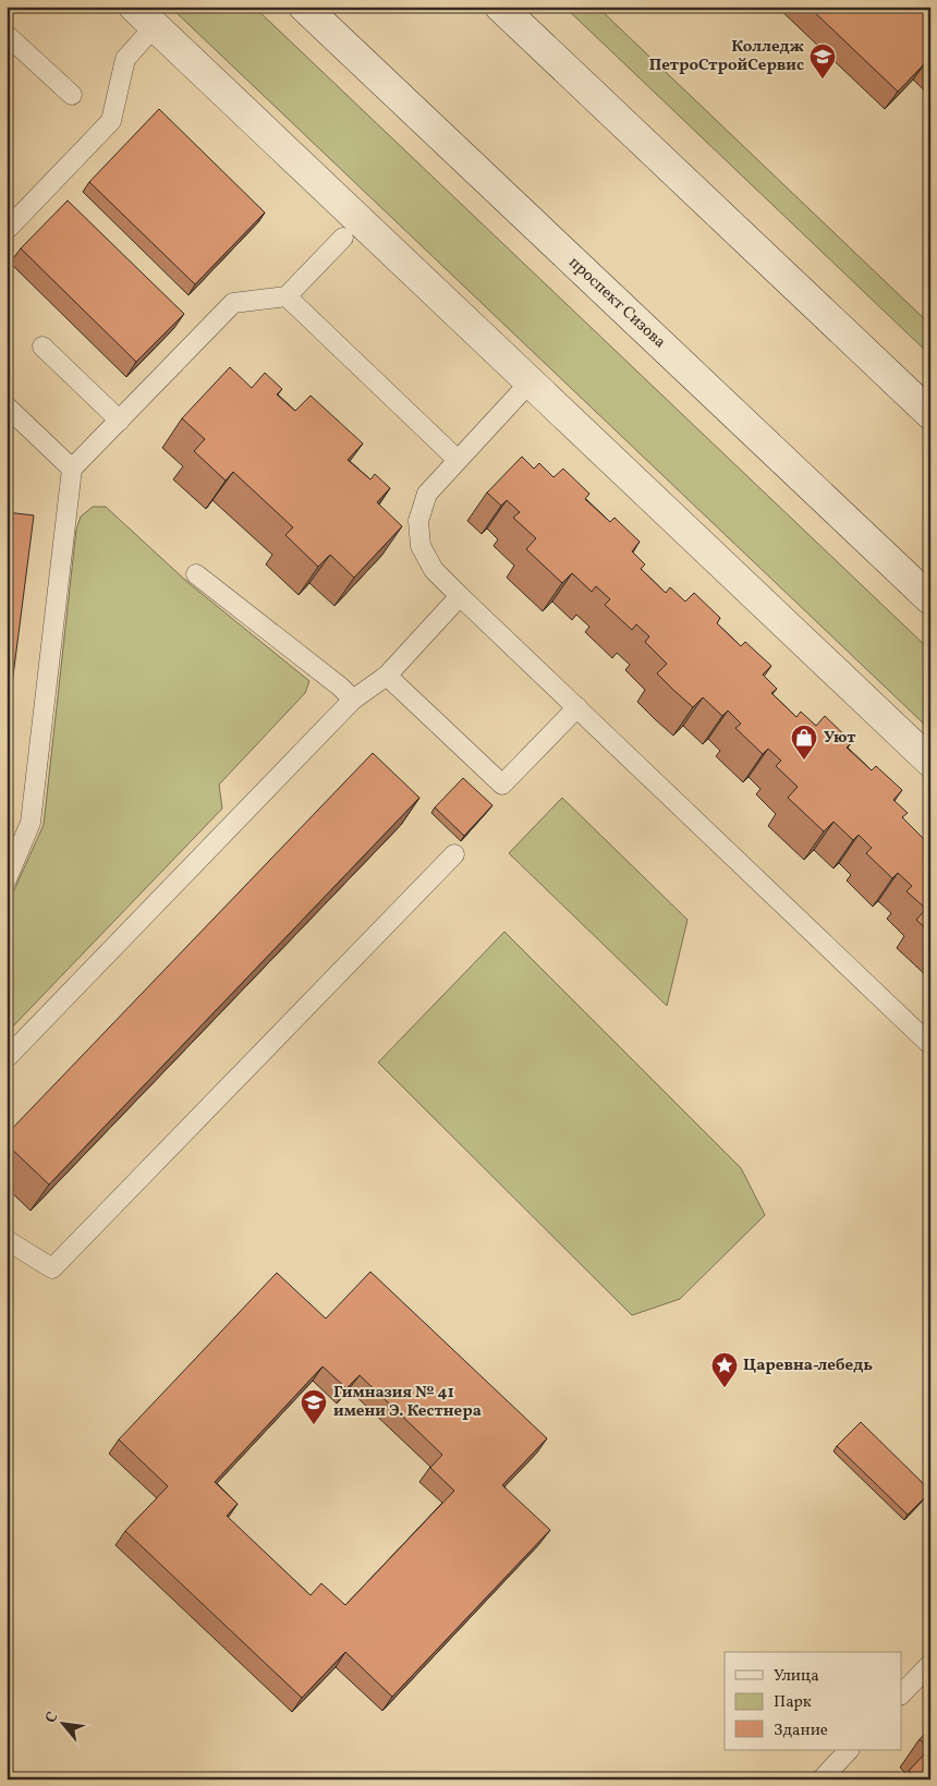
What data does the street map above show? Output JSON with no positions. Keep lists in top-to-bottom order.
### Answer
{
  "streets": {
    "main road": ["проспект Сизова"]
  },
  "places": {
    "school or university": ["Колледж ПетроСтройСервис", "Гимназия № 41 имени Э. Кестнера"],
    "shop": ["Уют"],
    "place": ["Царевна-лебедь"]
  },
  "legend": ["Улица", "Парк", "Здание"],
  "north": "top left"
}
